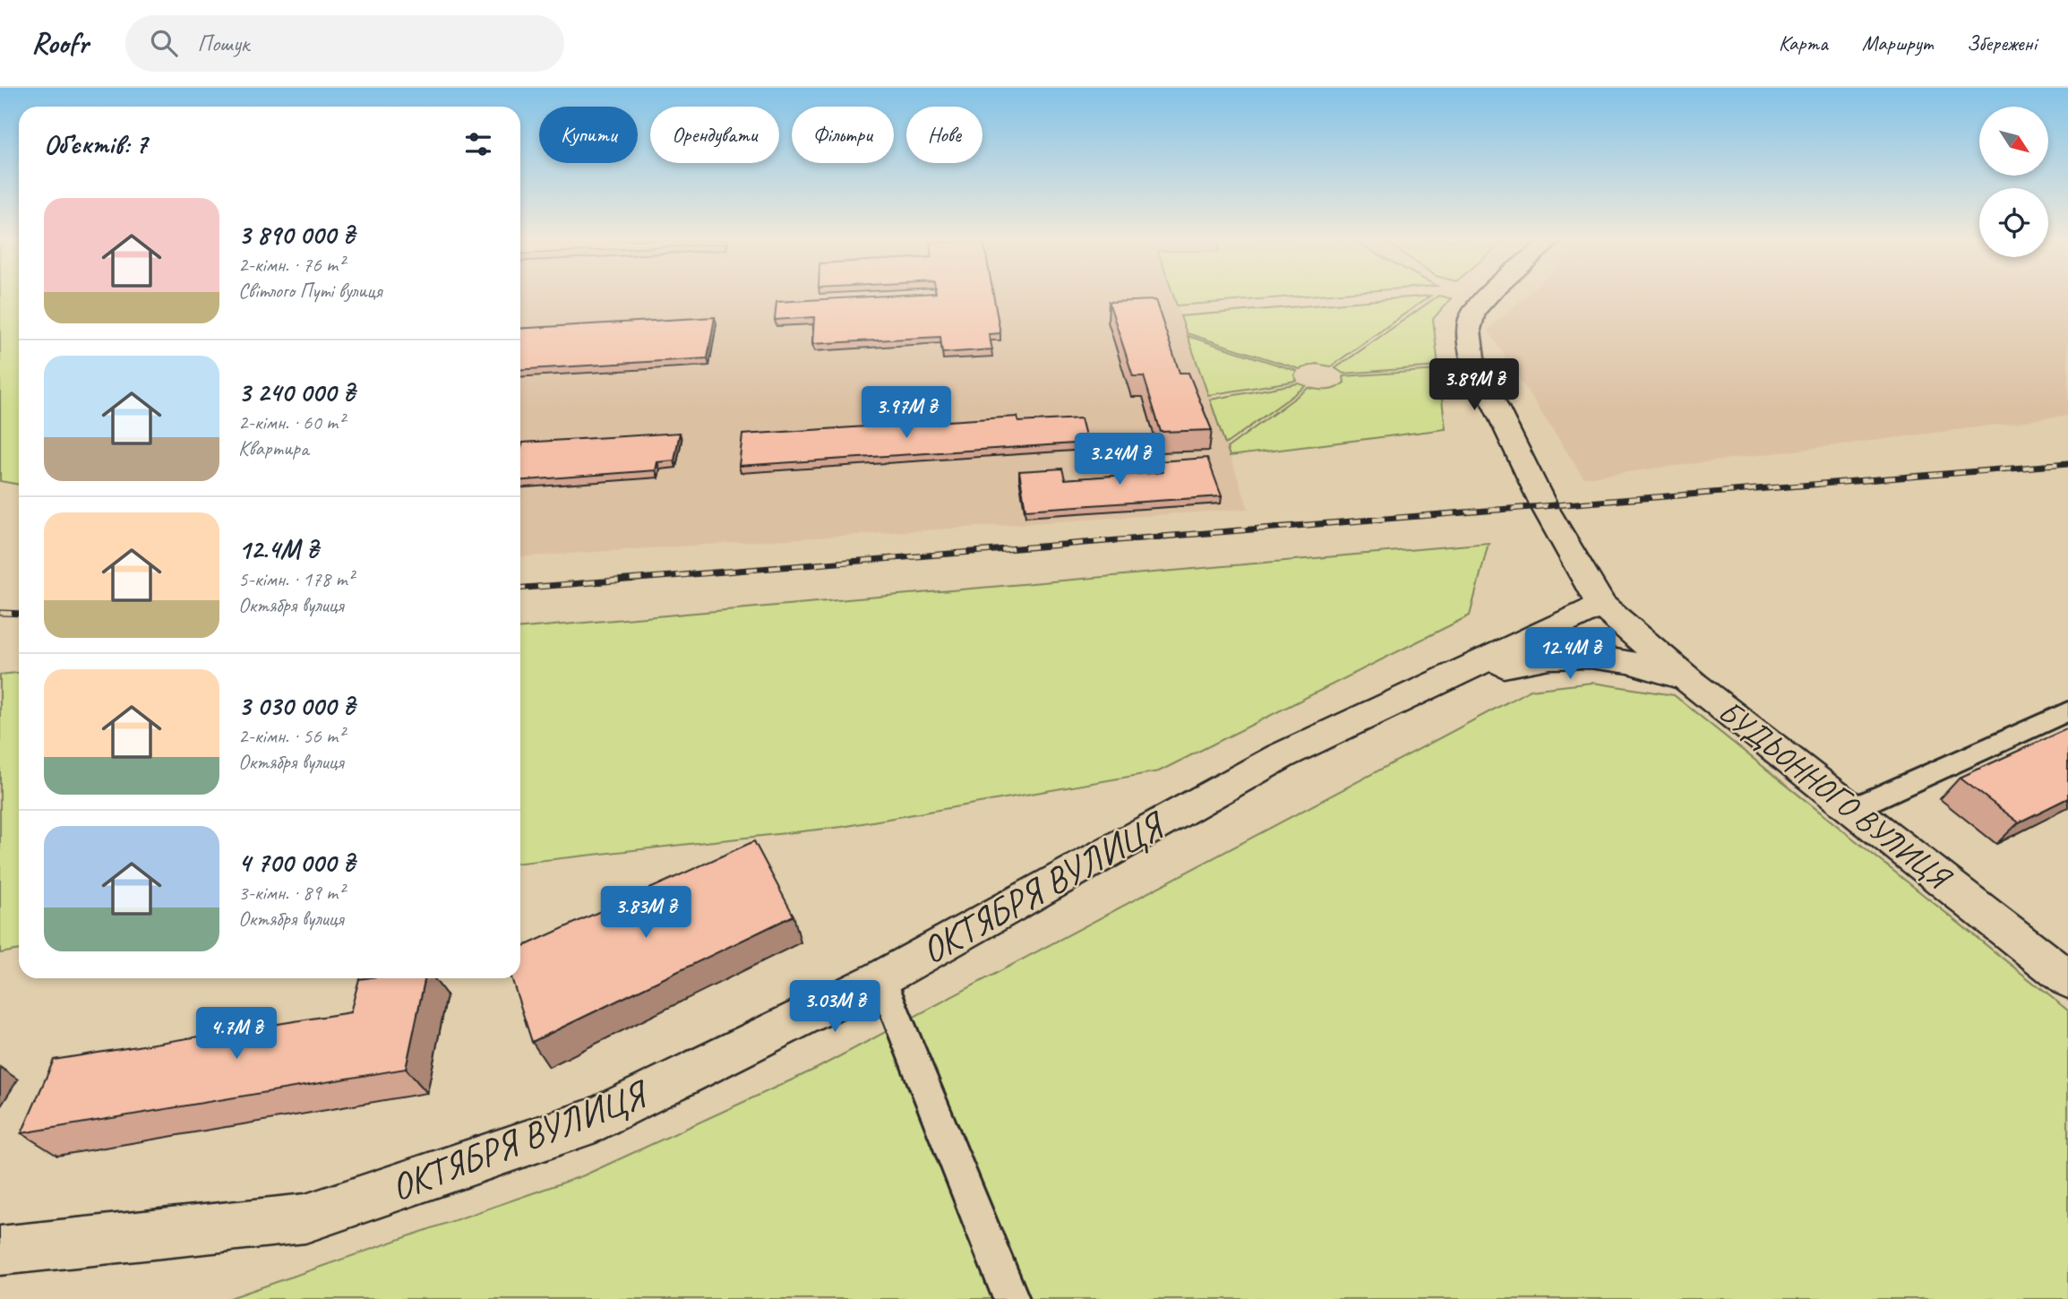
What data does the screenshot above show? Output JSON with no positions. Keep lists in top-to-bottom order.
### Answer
{
  "streets": {
    "main road": ["БУДЬОННОГО ВУЛИЦЯ", "ОКТЯБРЯ ВУЛИЦЯ"]
  },
  "crossings": [
    ["БУДЬОННОГО ВУЛИЦЯ", "ОКТЯБРЯ ВУЛИЦЯ"]
  ],
  "north": "bottom right",
  "page": {
    "header": "Roofr",
    "search": "Пошук",
    "nav": ["Карта", "Маршрут", "Збережені"],
    "chip": [
      "Купити",
      "Орендувати",
      "Фільтри",
      "Нове"
    ],
    "heading": "Об’єктів: 7",
    "list": [
      {
        "name": "3 890 000 ₴",
        "note": "2-кімн. · 76 m² · Світлого Путі вулиця"
      },
      {
        "name": "3 240 000 ₴",
        "note": "2-кімн. · 60 m² · Квартира"
      },
      {
        "name": "12.4M ₴",
        "note": "5-кімн. · 178 m² · Октября вулиця"
      },
      {
        "name": "3 030 000 ₴",
        "note": "2-кімн. · 56 m² · Октября вулиця"
      },
      {
        "name": "4 700 000 ₴",
        "note": "3-кімн. · 89 m² · Октября вулиця"
      }
    ],
    "price": [
      "3.89M ₴",
      "3.97M ₴",
      "3.24M ₴",
      "12.4M ₴",
      "3.83M ₴",
      "3.03M ₴",
      "4.7M ₴"
    ]
  }
}
